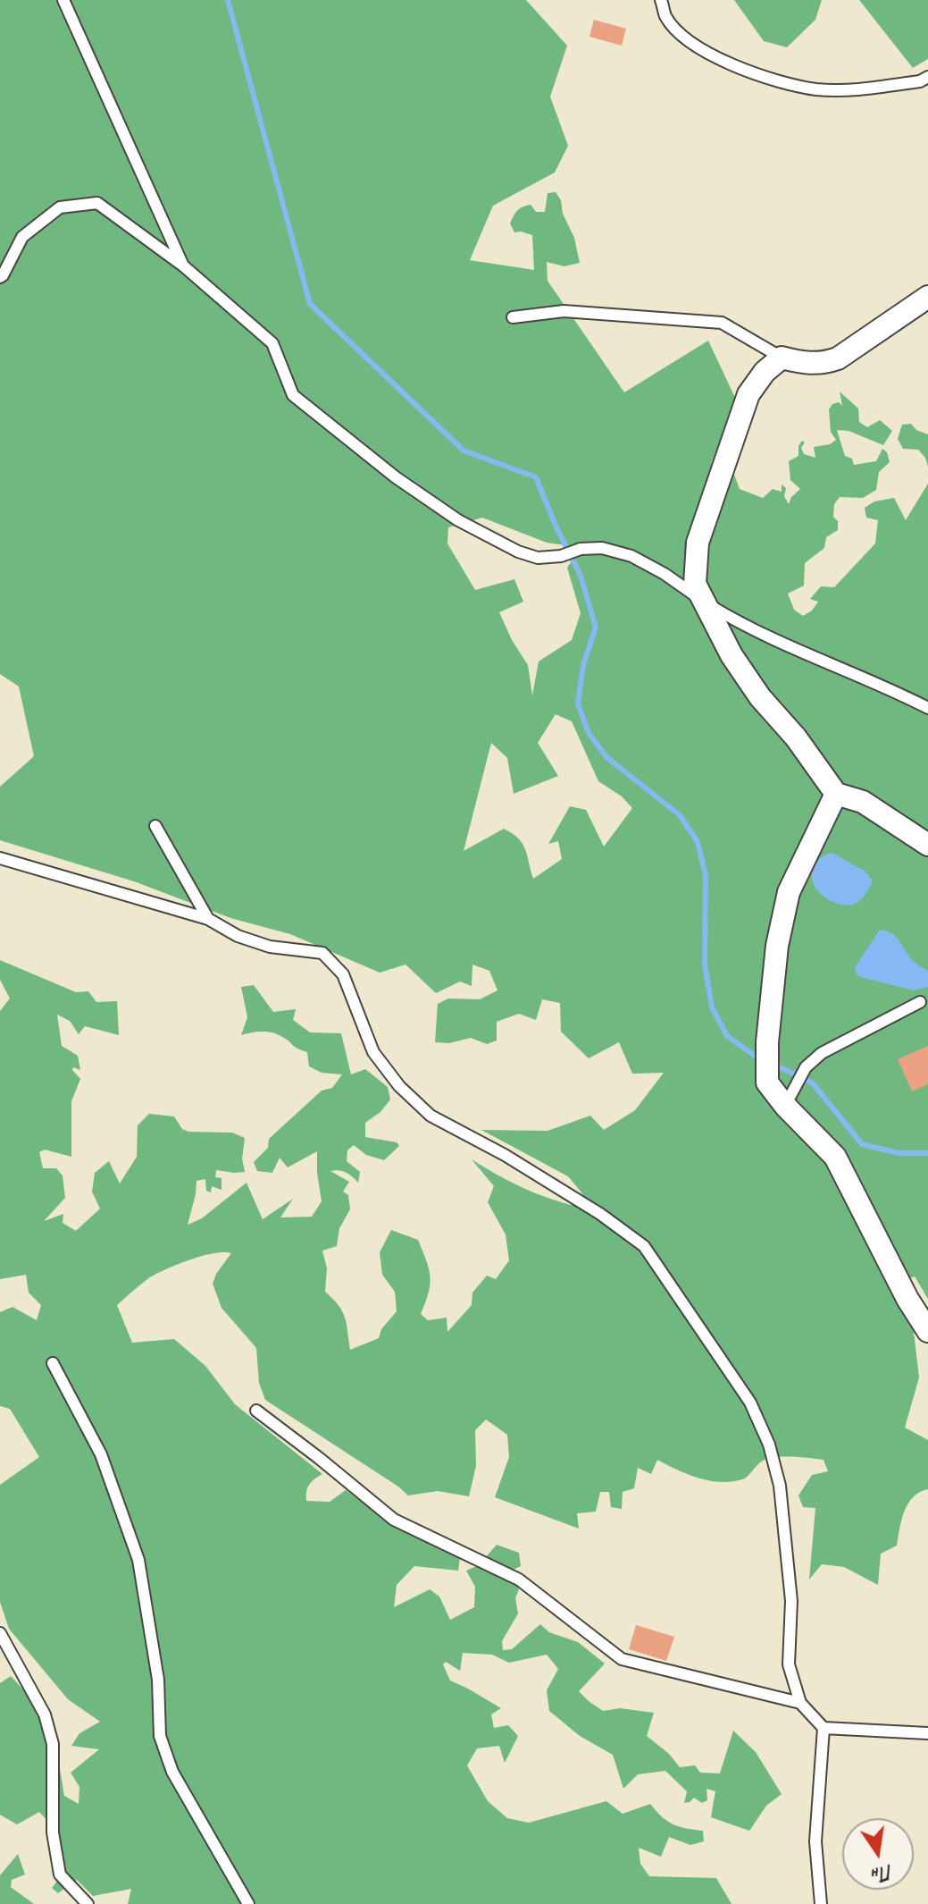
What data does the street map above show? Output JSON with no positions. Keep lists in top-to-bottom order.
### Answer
{
  "north": "bottom"
}
